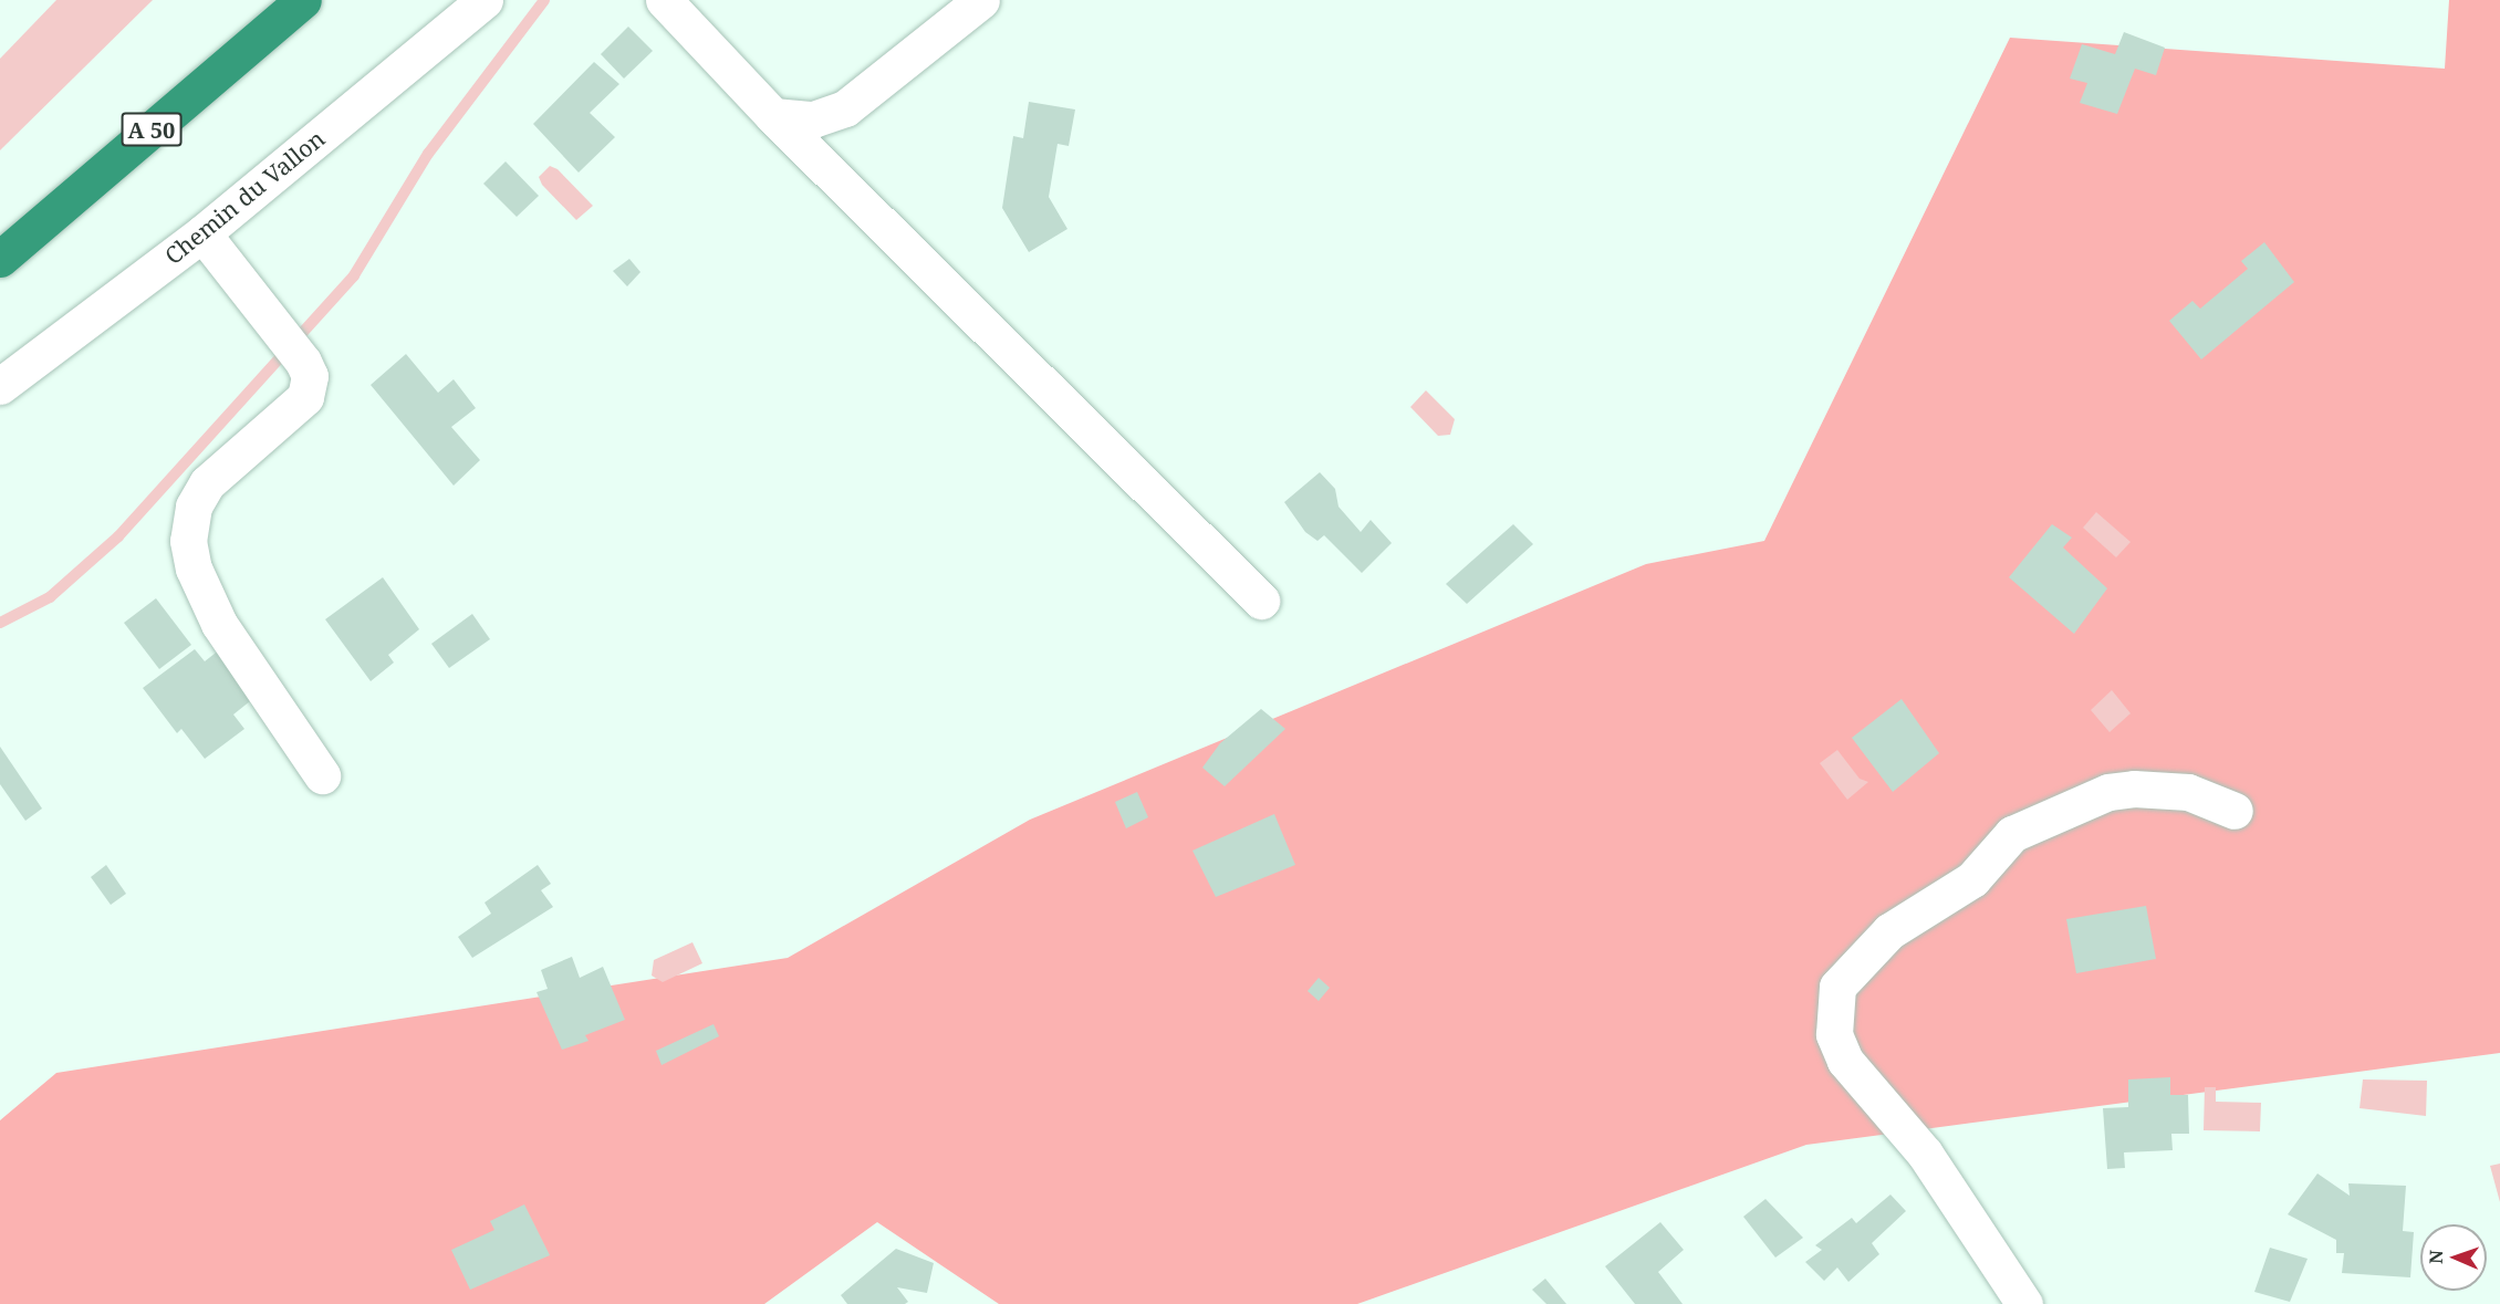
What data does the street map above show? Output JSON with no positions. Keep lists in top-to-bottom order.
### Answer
{
  "streets": {
    "highway": ["A 50"],
    "street": ["Chemin du Vallon"]
  },
  "north": "left"
}
